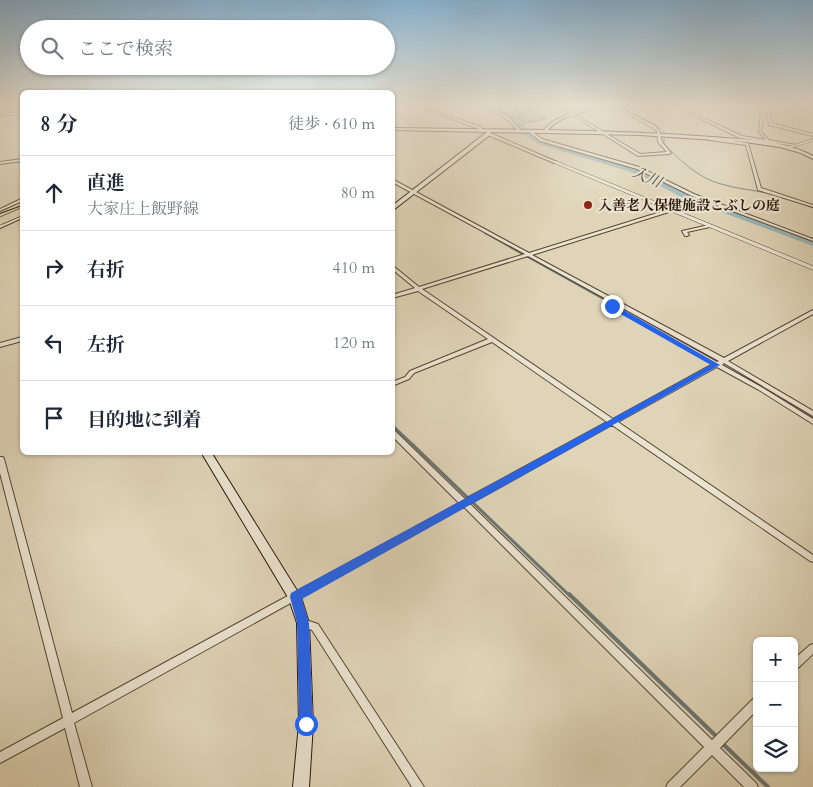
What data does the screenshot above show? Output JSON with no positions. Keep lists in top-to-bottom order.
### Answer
{
  "water": ["入川"],
  "places": ["入善老人保健施設こぶしの庭"],
  "page": {
    "search": "ここで検索",
    "heading": ["8 分", "徒歩 · 610 m"],
    "list": [
      ["直進", "大家庄上飯野線", "80 m"],
      ["右折", "410 m"],
      ["左折", "120 m"],
      "目的地に到着"
    ],
    "map_buttons": ["+", "−"]
  }
}
